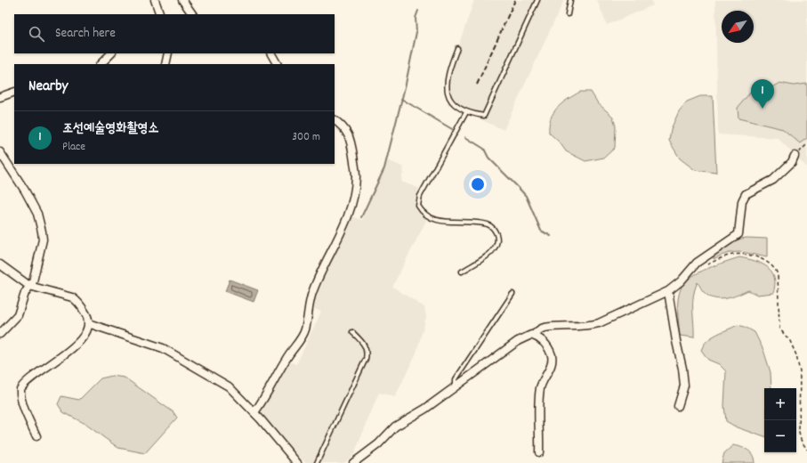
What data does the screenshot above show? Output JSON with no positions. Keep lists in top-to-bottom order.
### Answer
{
  "north": "bottom left",
  "page": {
    "search": "Search here",
    "heading": "Nearby",
    "pins": "1",
    "list": [
      {
        "mark": "1",
        "name": "조선예술영화촬영소",
        "note": "Place",
        "value": "300 m"
      }
    ],
    "map_buttons": ["+", "−"]
  }
}
